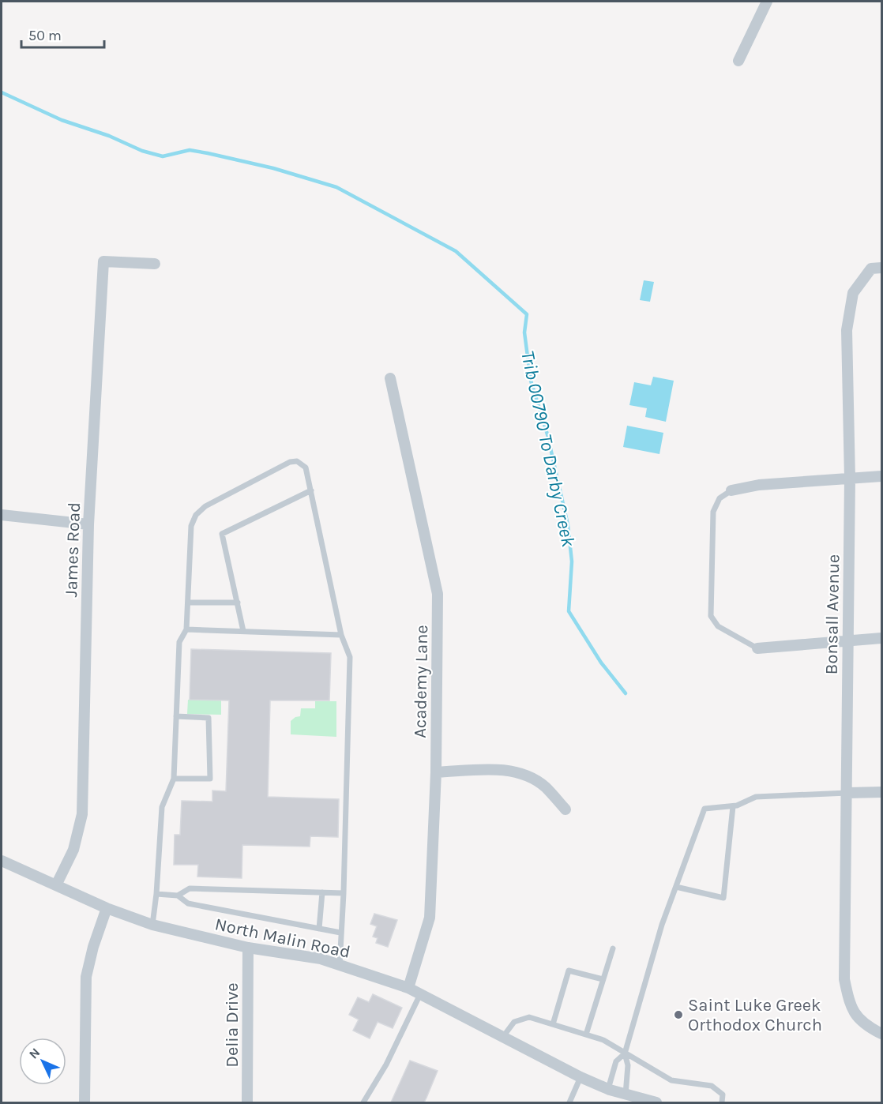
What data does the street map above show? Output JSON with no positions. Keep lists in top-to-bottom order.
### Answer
{
  "streets": {
    "street": [
      "James Road",
      "Bonsall Avenue",
      "Academy Lane",
      "North Malin Road",
      "Delia Drive"
    ]
  },
  "crossings": [
    ["James Road", "North Malin Road"],
    ["Academy Lane", "North Malin Road"],
    ["North Malin Road", "Delia Drive"]
  ],
  "water": ["Trib 00790 To Darby Creek"],
  "places": ["Saint Luke Greek Orthodox Church"],
  "scale_bar": "50 m",
  "north": "top left"
}
